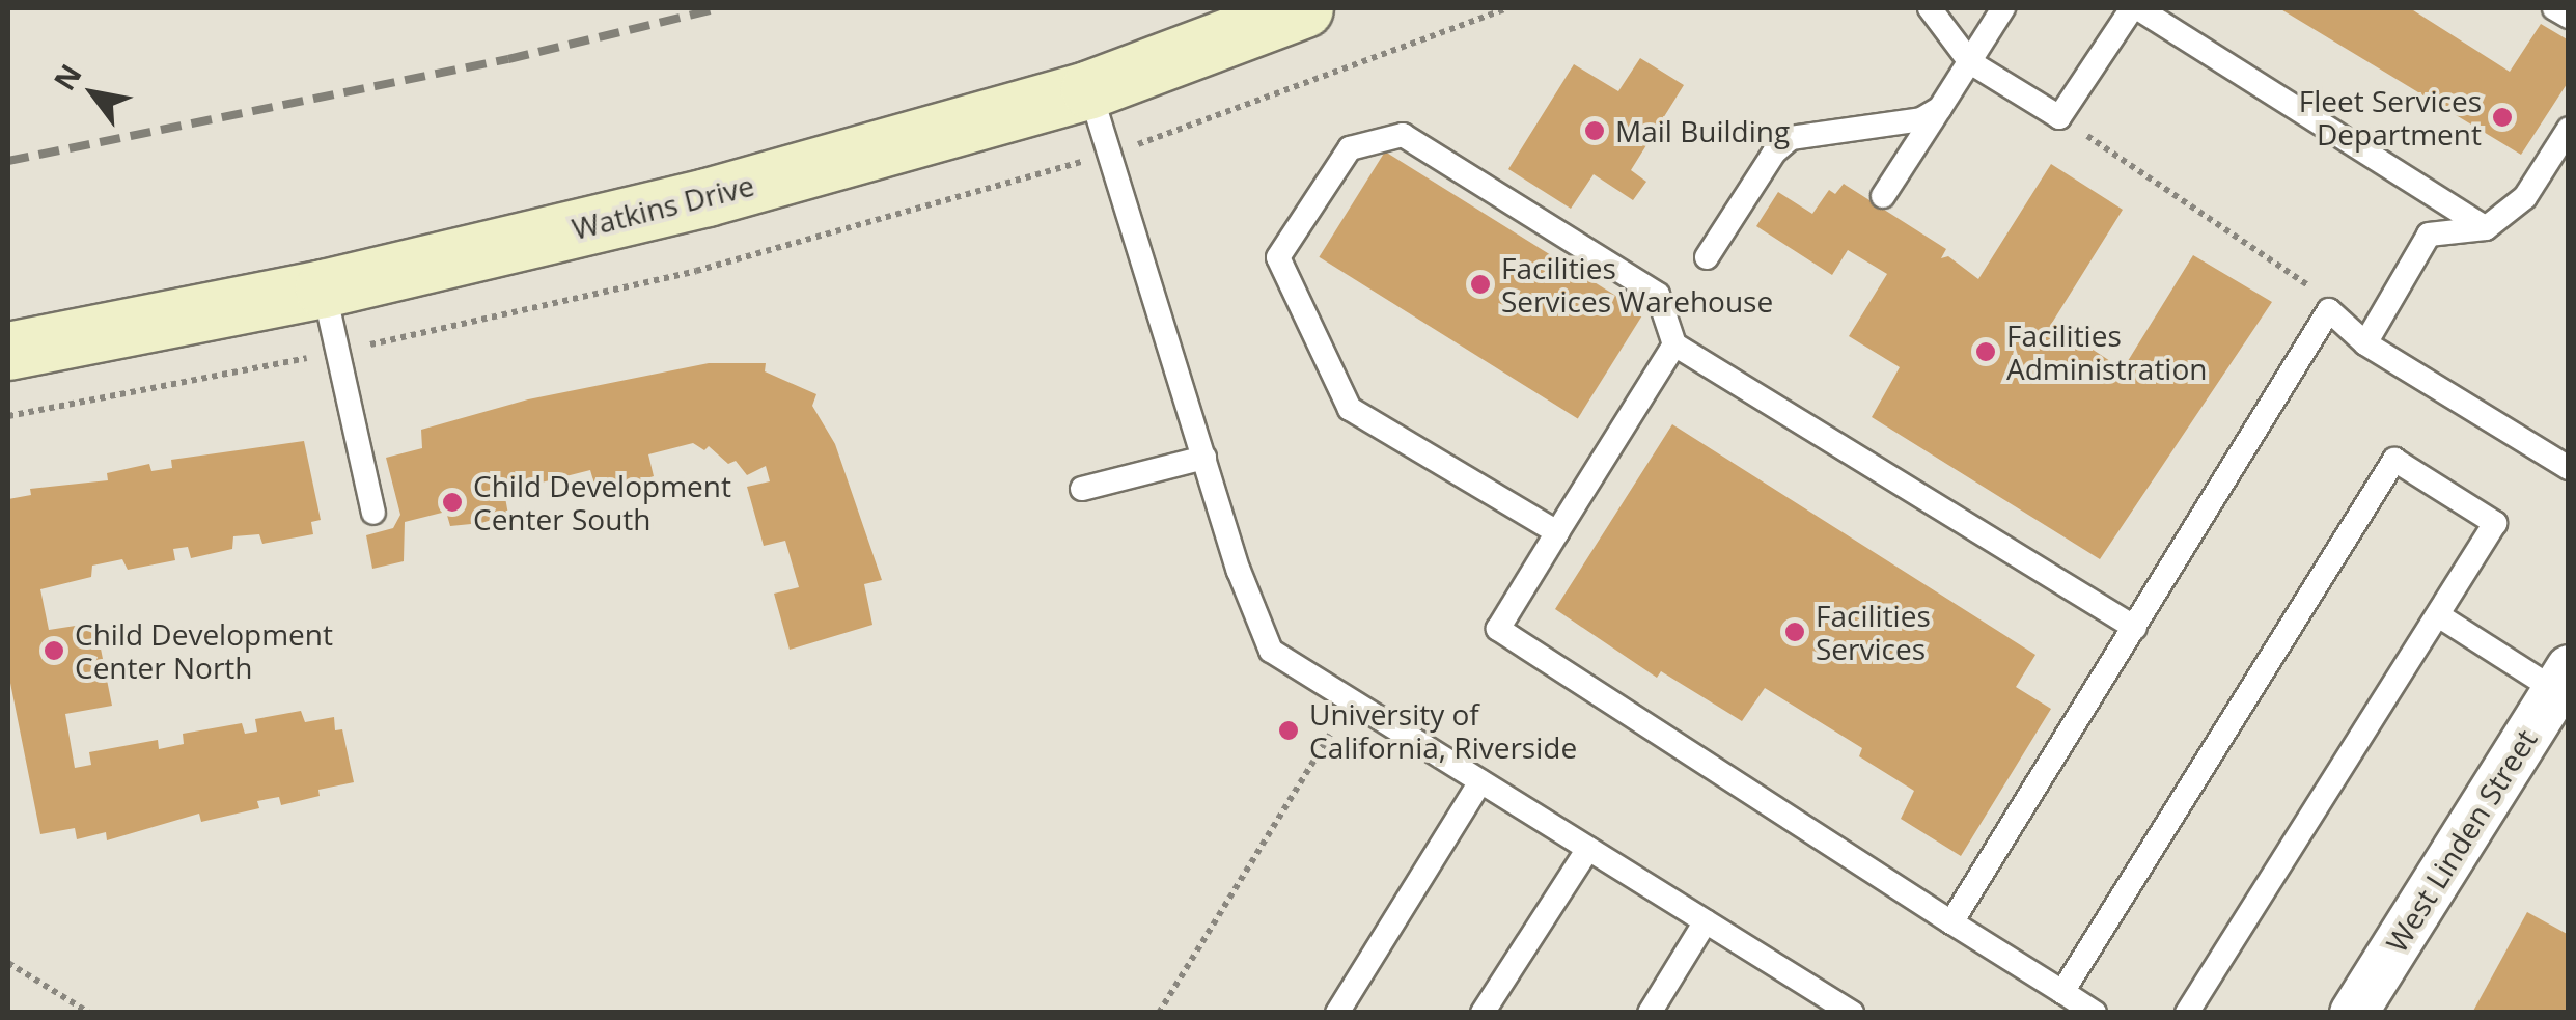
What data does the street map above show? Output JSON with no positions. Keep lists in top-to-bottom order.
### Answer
{
  "streets": {
    "main road": ["Watkins Drive"],
    "street": ["West Linden Street"]
  },
  "places": [
    "Fleet Services Department",
    "Mail Building",
    "Facilities Services Warehouse",
    "Facilities Administration",
    "Child Development Center South",
    "Facilities Services",
    "Child Development Center North",
    "University of California, Riverside"
  ],
  "north": "top left"
}
